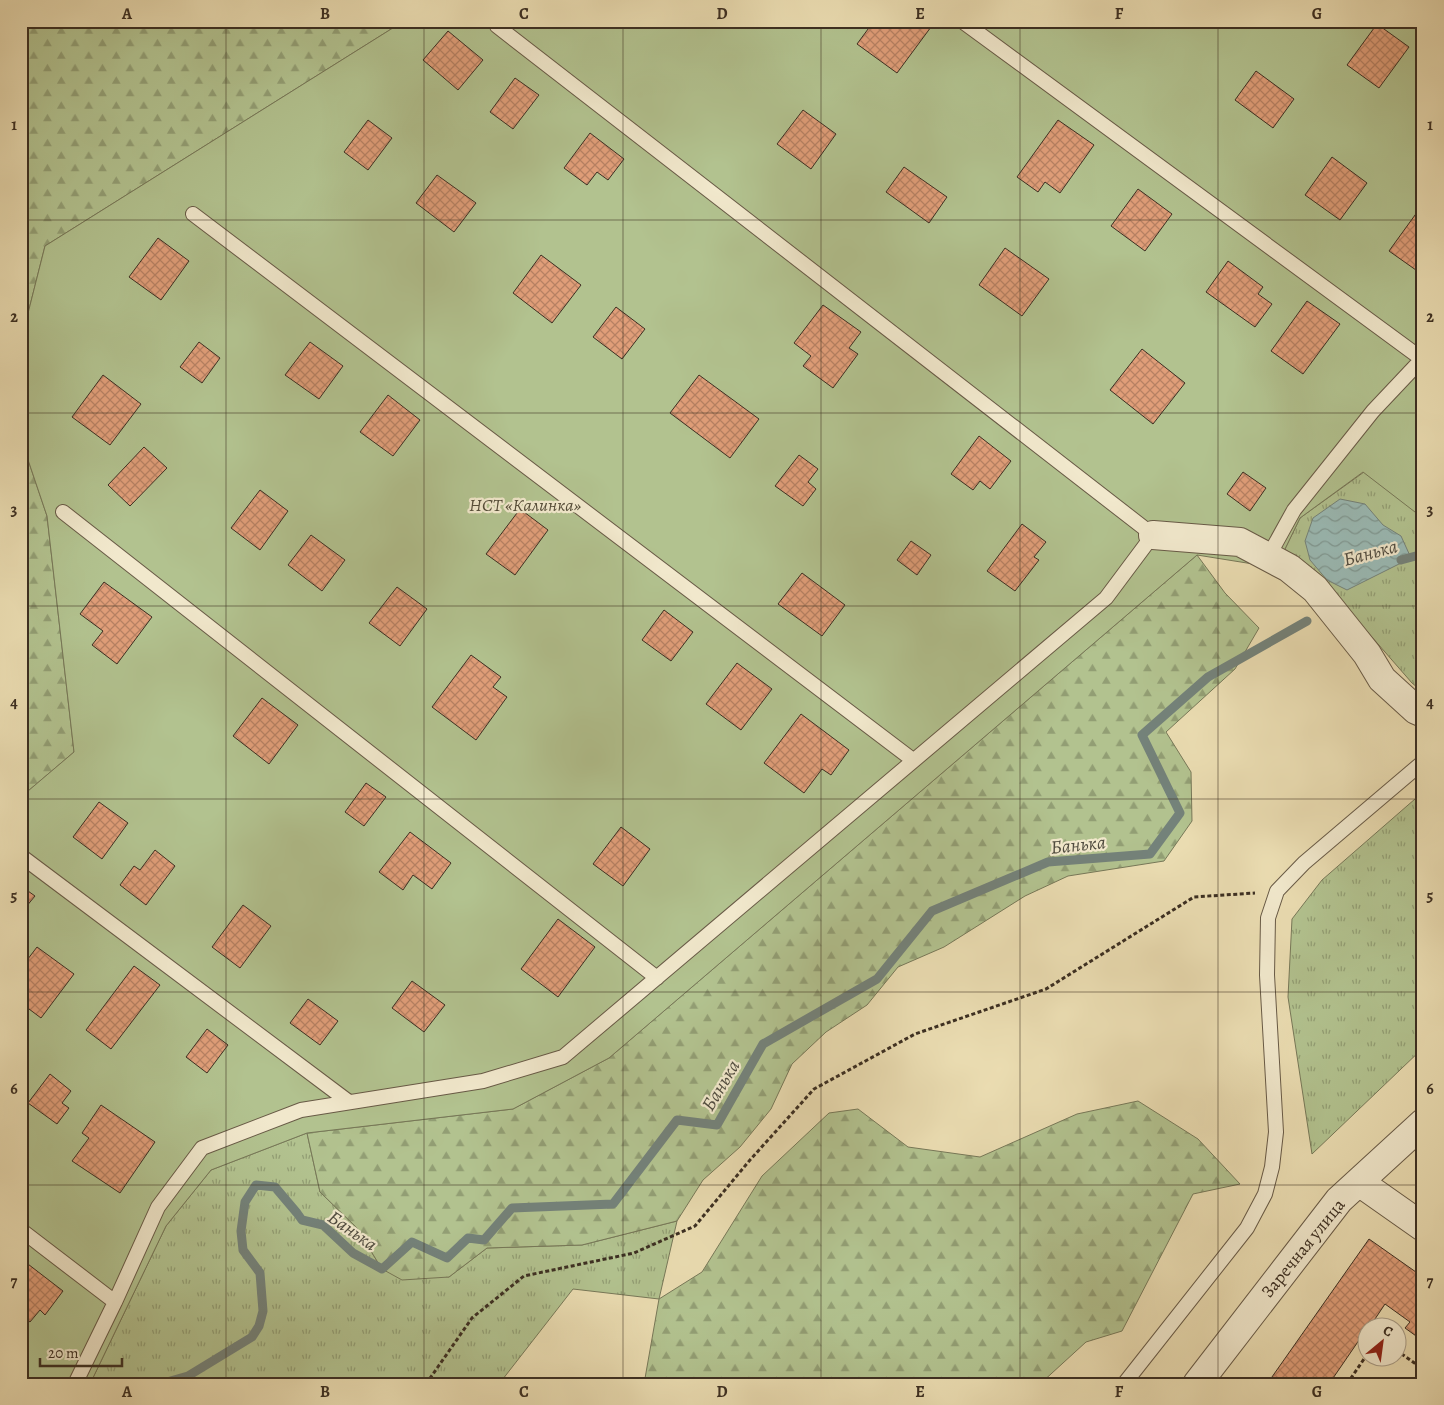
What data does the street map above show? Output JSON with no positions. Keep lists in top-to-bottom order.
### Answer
{
  "streets": {
    "street": ["Заречная улица"]
  },
  "water": ["Банька"],
  "parks": ["НСТ «Калинка»"],
  "scale_bar": "20 m",
  "north": "top right",
  "grid": {
    "columns": [
      "A",
      "B",
      "C",
      "D",
      "E",
      "F",
      "G"
    ],
    "rows": [
      "1",
      "2",
      "3",
      "4",
      "5",
      "6",
      "7"
    ]
  }
}
